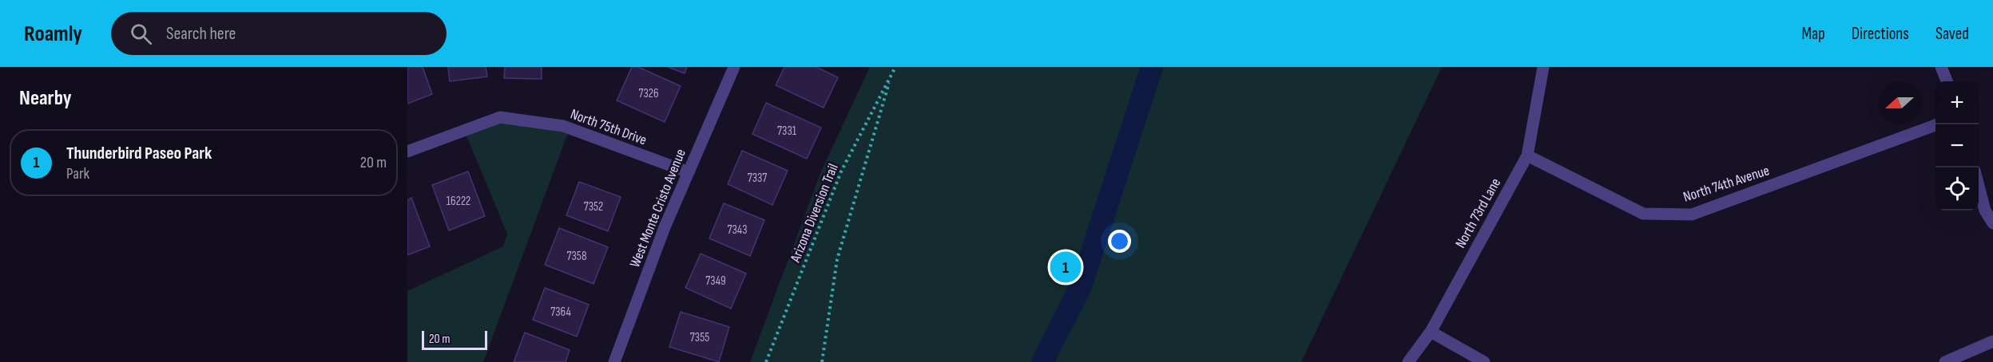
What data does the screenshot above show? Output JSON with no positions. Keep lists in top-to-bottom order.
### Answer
{
  "streets": {
    "street": [
      "North 75th Drive",
      "North 74th Avenue",
      "West Monte Cristo Avenue",
      "North 73rd Lane"
    ],
    "path": ["Arizona Diversion Trail"]
  },
  "crossings": [
    ["North 75th Drive", "West Monte Cristo Avenue"],
    ["North 74th Avenue", "North 73rd Lane"]
  ],
  "house_numbers": [
    "7326",
    "7331",
    "7337",
    "16222",
    "7352",
    "7343",
    "7358",
    "7349",
    "7364",
    "7355"
  ],
  "scale_bar": "20 m",
  "north": "left",
  "page": {
    "header": "Roamly",
    "search": "Search here",
    "nav": ["Map", "Directions", "Saved"],
    "heading": "Nearby",
    "map_buttons": ["+", "−"],
    "list": [
      {
        "mark": "1",
        "name": "Thunderbird Paseo Park",
        "note": "Park",
        "value": "20 m"
      }
    ],
    "pins": "1",
    "scale": "20 m"
  }
}
